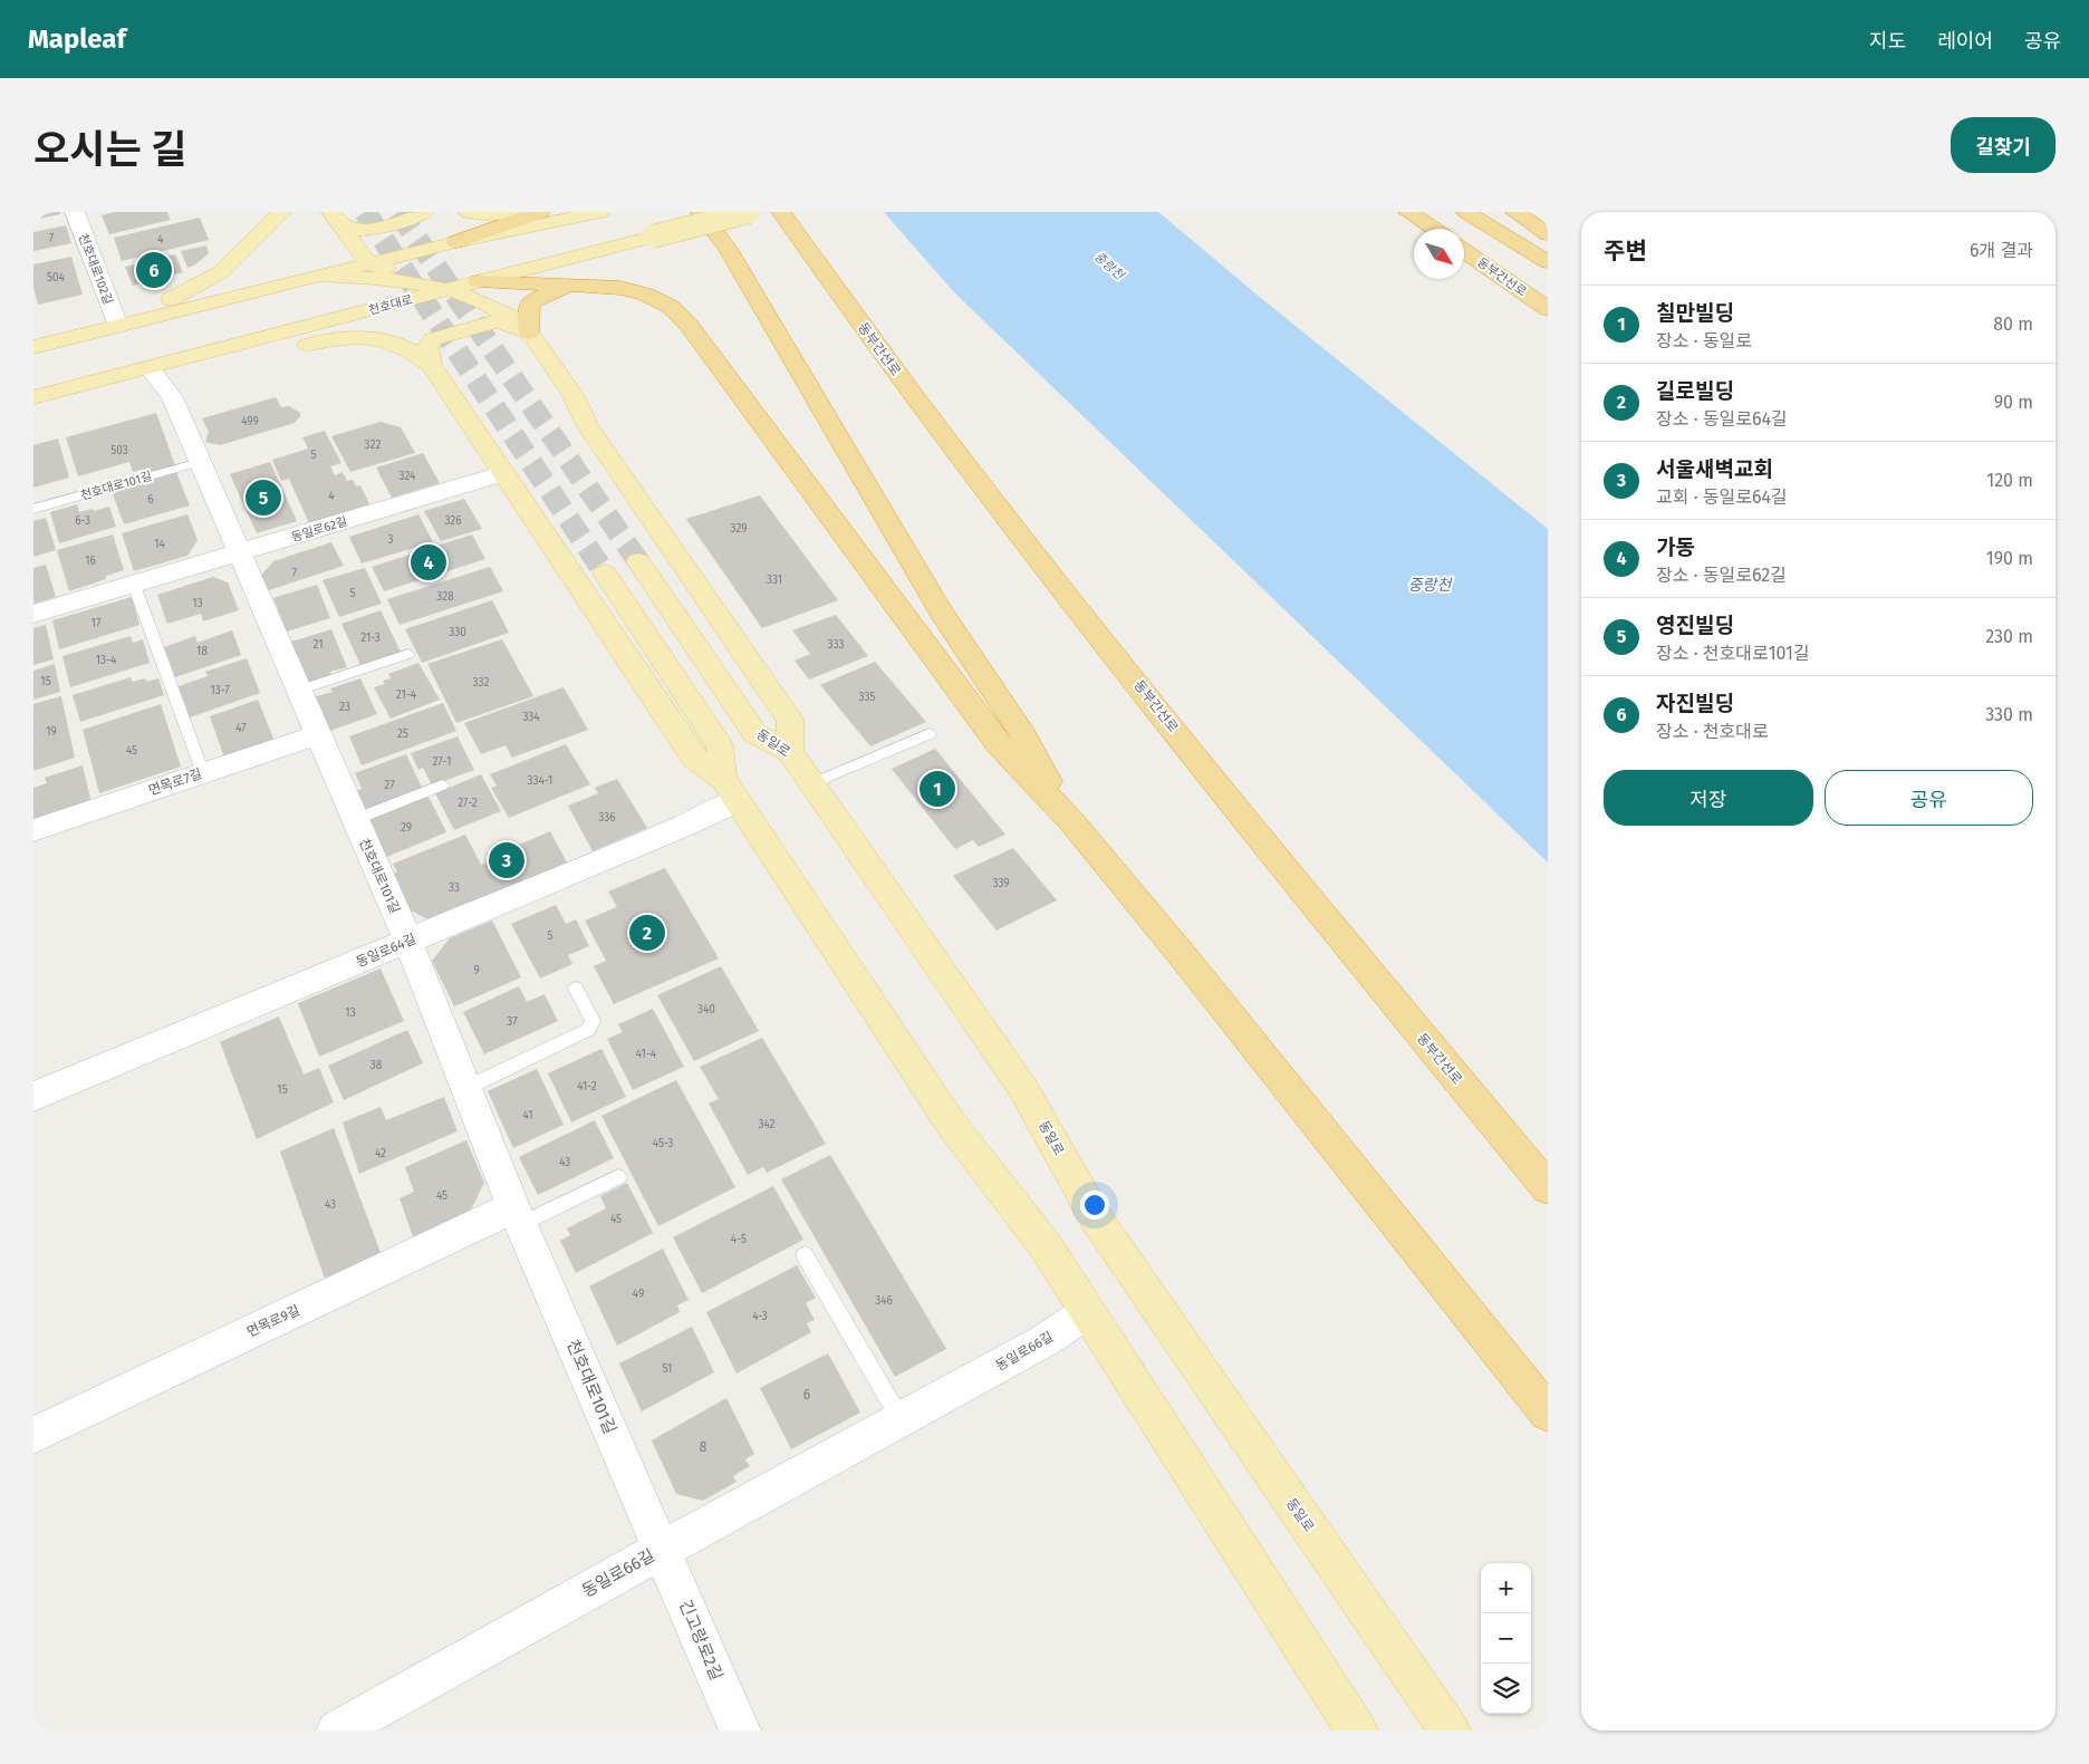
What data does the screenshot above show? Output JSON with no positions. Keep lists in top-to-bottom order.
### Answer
{
  "streets": {
    "highway": ["동부간선로"],
    "main road": ["천호대로", "동일로"],
    "street": [
      "천호대로102길",
      "천호대로101길",
      "동일로62길",
      "면목로7길",
      "동일로64길",
      "면목로9길",
      "동일로66길",
      "긴고랑로2길"
    ]
  },
  "crossings": [
    ["천호대로", "천호대로101길"],
    ["천호대로101길", "동일로62길"],
    ["천호대로101길", "면목로7길"],
    ["천호대로101길", "동일로64길"],
    ["천호대로101길", "면목로9길"],
    ["천호대로101길", "동일로66길"],
    ["천호대로101길", "긴고랑로2길"],
    ["동일로66길", "긴고랑로2길"]
  ],
  "water": ["중랑천"],
  "house_numbers": [
    "7",
    "4",
    "504",
    "499",
    "322",
    "503",
    "5",
    "324",
    "4",
    "6",
    "6-3",
    "326",
    "329",
    "3",
    "14",
    "16",
    "7",
    "331",
    "5",
    "328",
    "13",
    "17",
    "330",
    "21-3",
    "21",
    "333",
    "18",
    "13-4",
    "15",
    "332",
    "13-7",
    "21-4",
    "335",
    "23",
    "334",
    "47",
    "19",
    "25",
    "45",
    "27-1",
    "334-1",
    "27",
    "27-2",
    "336",
    "29",
    "339",
    "33",
    "5",
    "9",
    "340",
    "13",
    "37",
    "41-4",
    "38",
    "41-2",
    "15",
    "41",
    "342",
    "45-3",
    "42",
    "43",
    "45",
    "43",
    "45",
    "4-5",
    "49",
    "346",
    "4-3",
    "51",
    "6",
    "8"
  ],
  "north": "bottom right",
  "page": {
    "header": "Mapleaf",
    "nav": ["지도", "레이어", "공유"],
    "title": "오시는 길",
    "buttons": [
      "길찾기",
      ["저장", "공유"]
    ],
    "heading": ["주변", "6개 결과"],
    "pins": [
      "6",
      "5",
      "4",
      "1",
      "3",
      "2"
    ],
    "list": [
      {
        "mark": "1",
        "name": "칠만빌딩",
        "note": "장소 · 동일로",
        "value": "80 m"
      },
      {
        "mark": "2",
        "name": "길로빌딩",
        "note": "장소 · 동일로64길",
        "value": "90 m"
      },
      {
        "mark": "3",
        "name": "서울새벽교회",
        "note": "교회 · 동일로64길",
        "value": "120 m"
      },
      {
        "mark": "4",
        "name": "가동",
        "note": "장소 · 동일로62길",
        "value": "190 m"
      },
      {
        "mark": "5",
        "name": "영진빌딩",
        "note": "장소 · 천호대로101길",
        "value": "230 m"
      },
      {
        "mark": "6",
        "name": "자진빌딩",
        "note": "장소 · 천호대로",
        "value": "330 m"
      }
    ],
    "map_buttons": ["+", "−"]
  }
}
